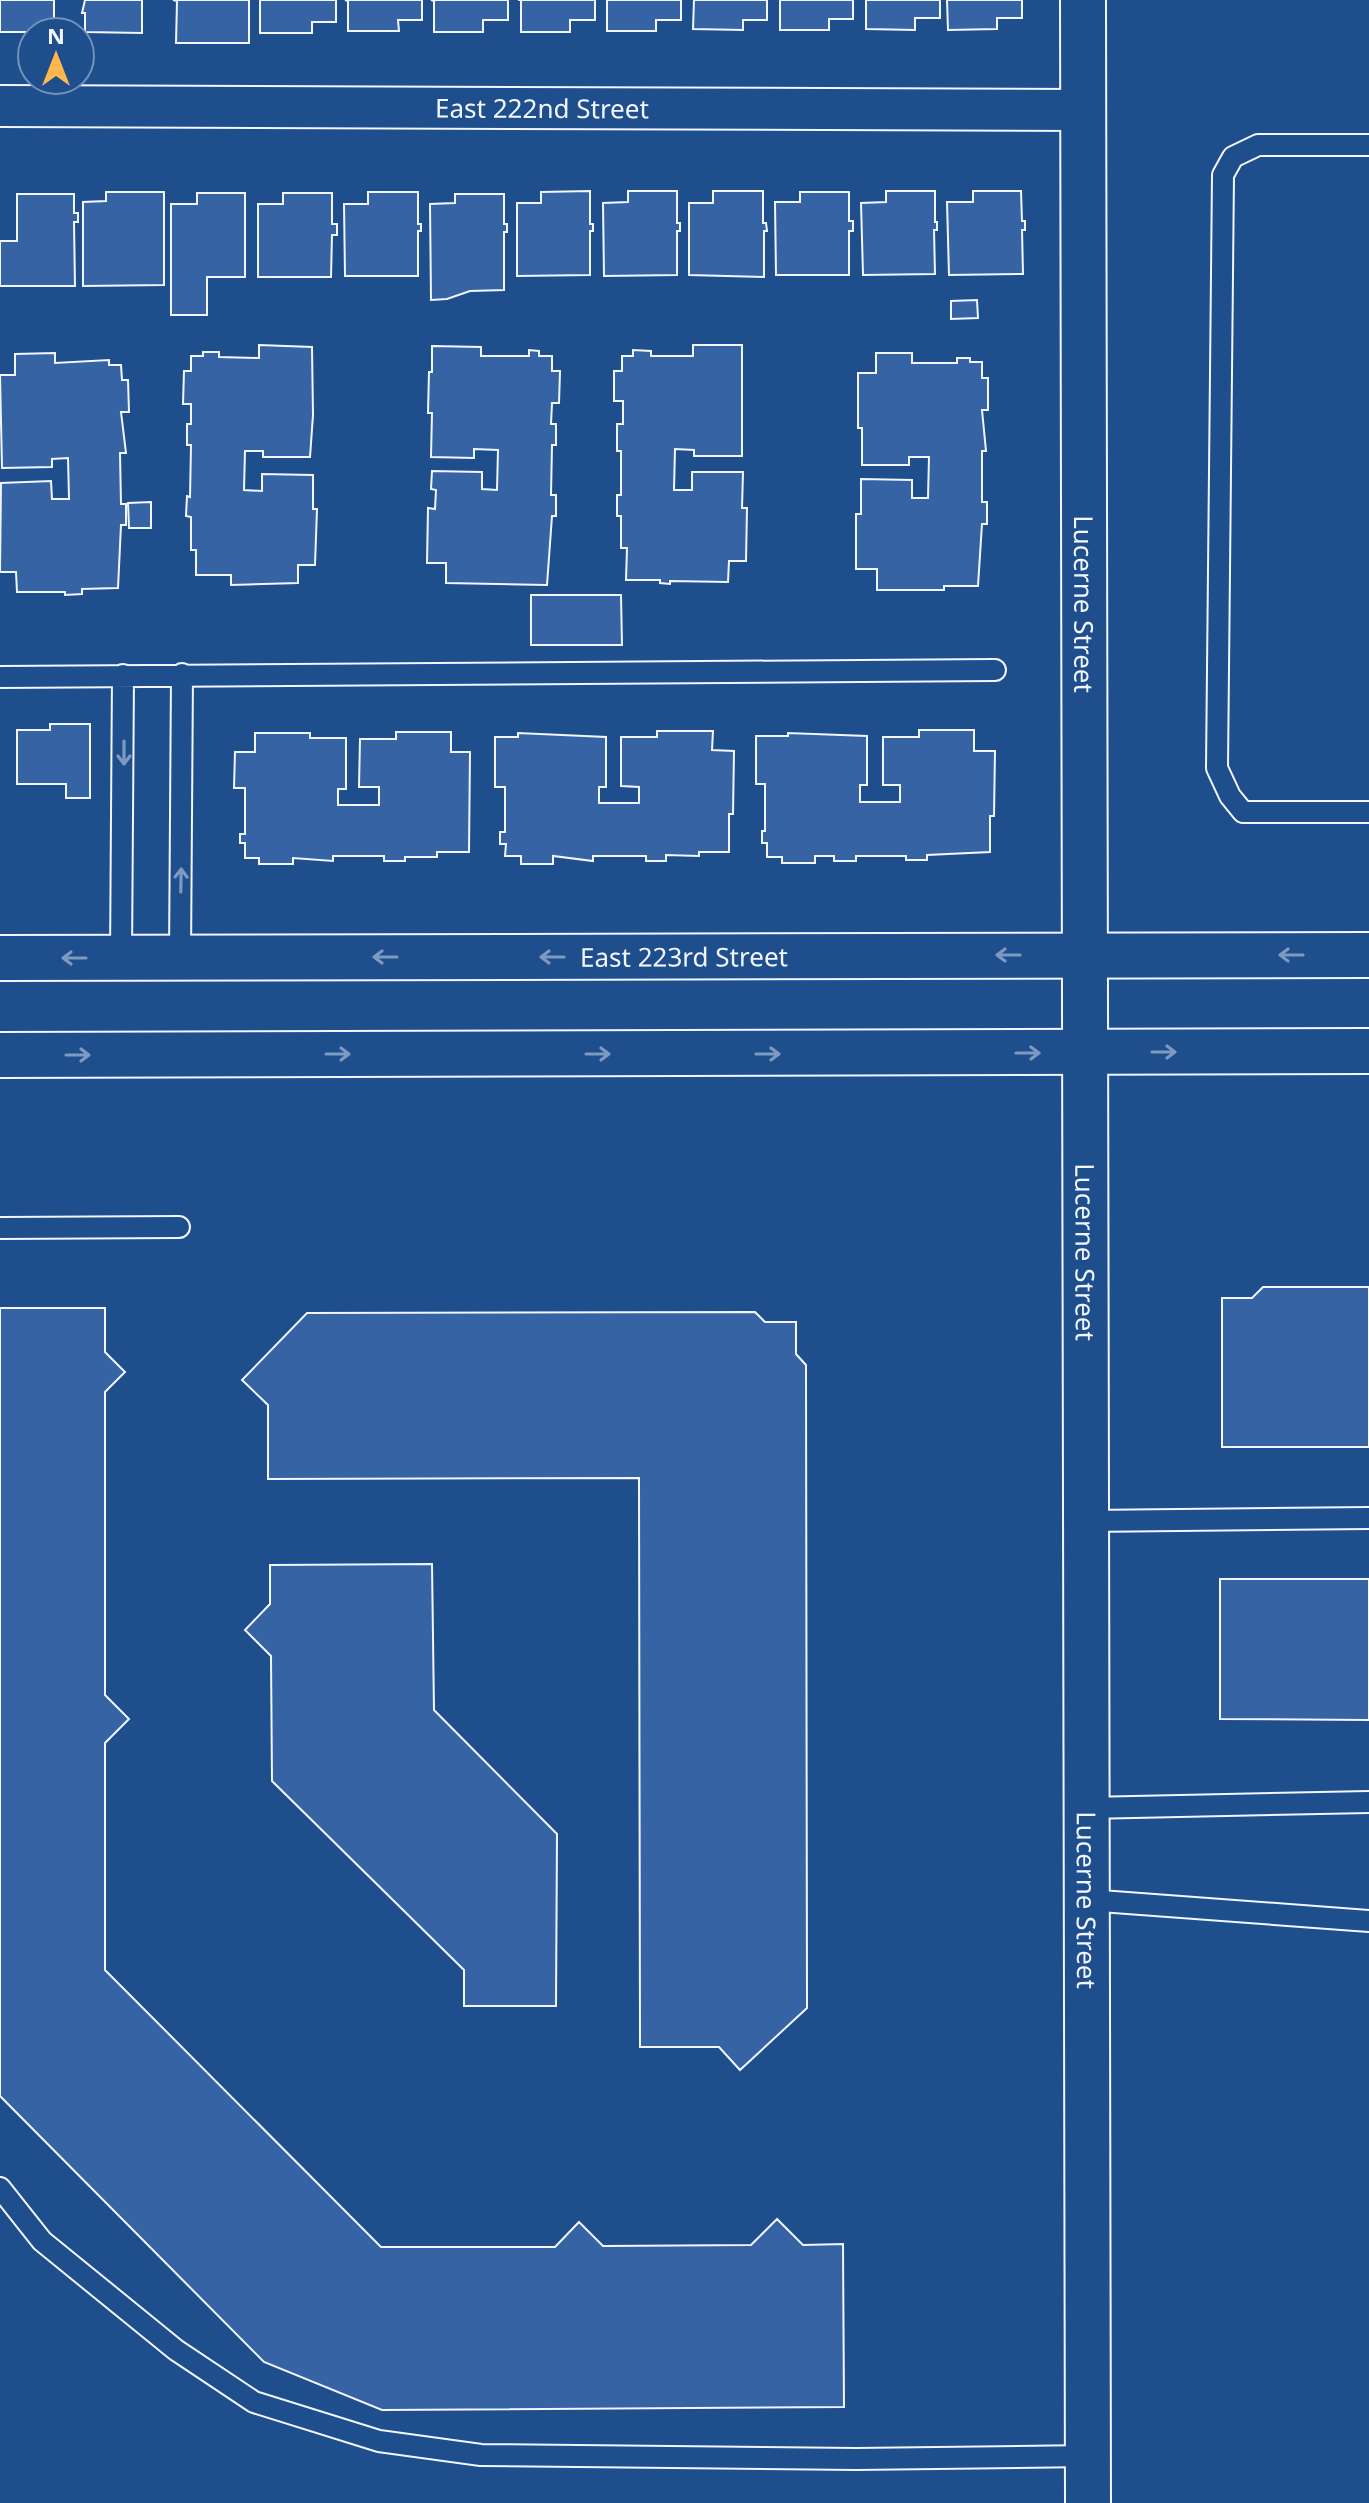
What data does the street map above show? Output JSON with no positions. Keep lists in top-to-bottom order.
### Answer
{
  "streets": {
    "main road": ["Lucerne Street", "East 223rd Street"],
    "street": ["East 222nd Street"]
  },
  "crossings": [
    ["East 222nd Street", "Lucerne Street"],
    ["Lucerne Street", "East 223rd Street"]
  ],
  "north": "top"
}
